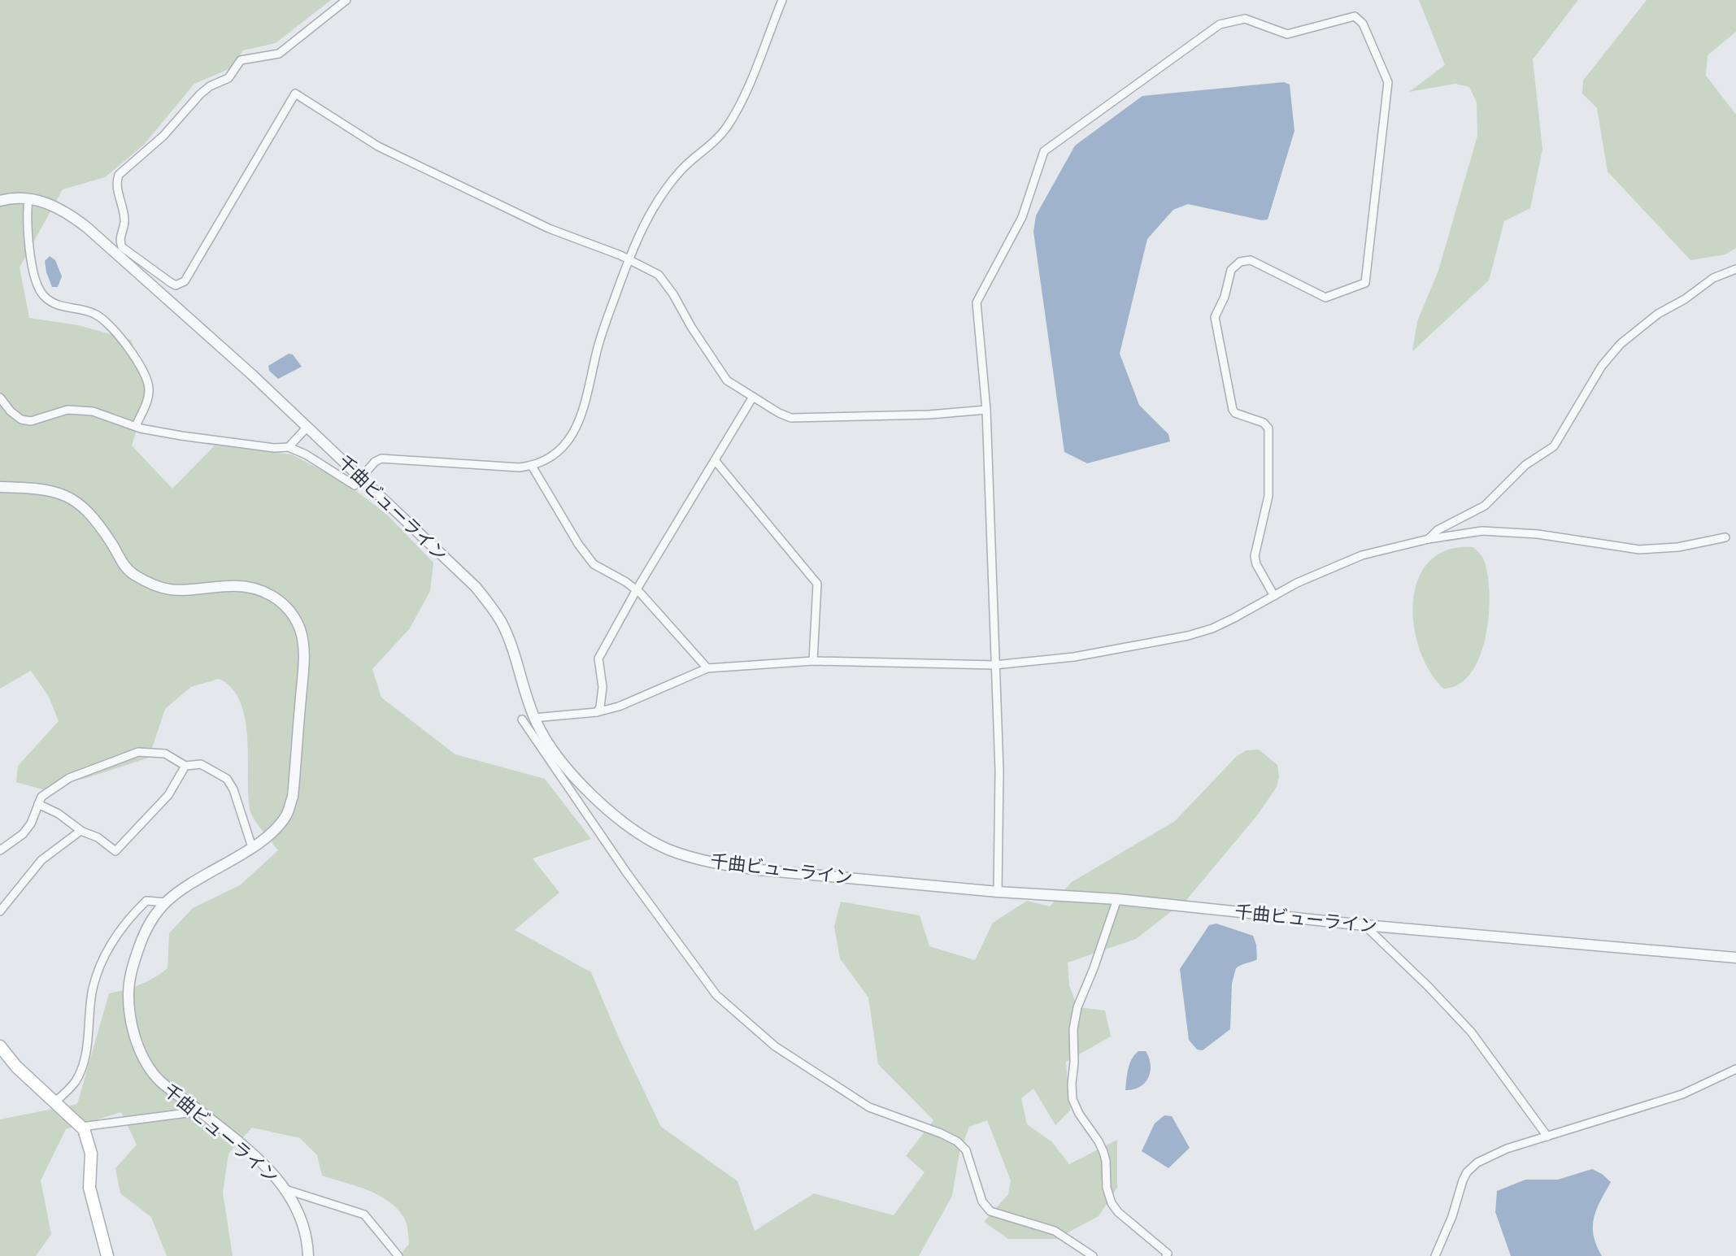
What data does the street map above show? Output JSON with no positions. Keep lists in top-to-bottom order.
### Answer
{
  "streets": {
    "street": ["千曲ビューライン"]
  }
}
